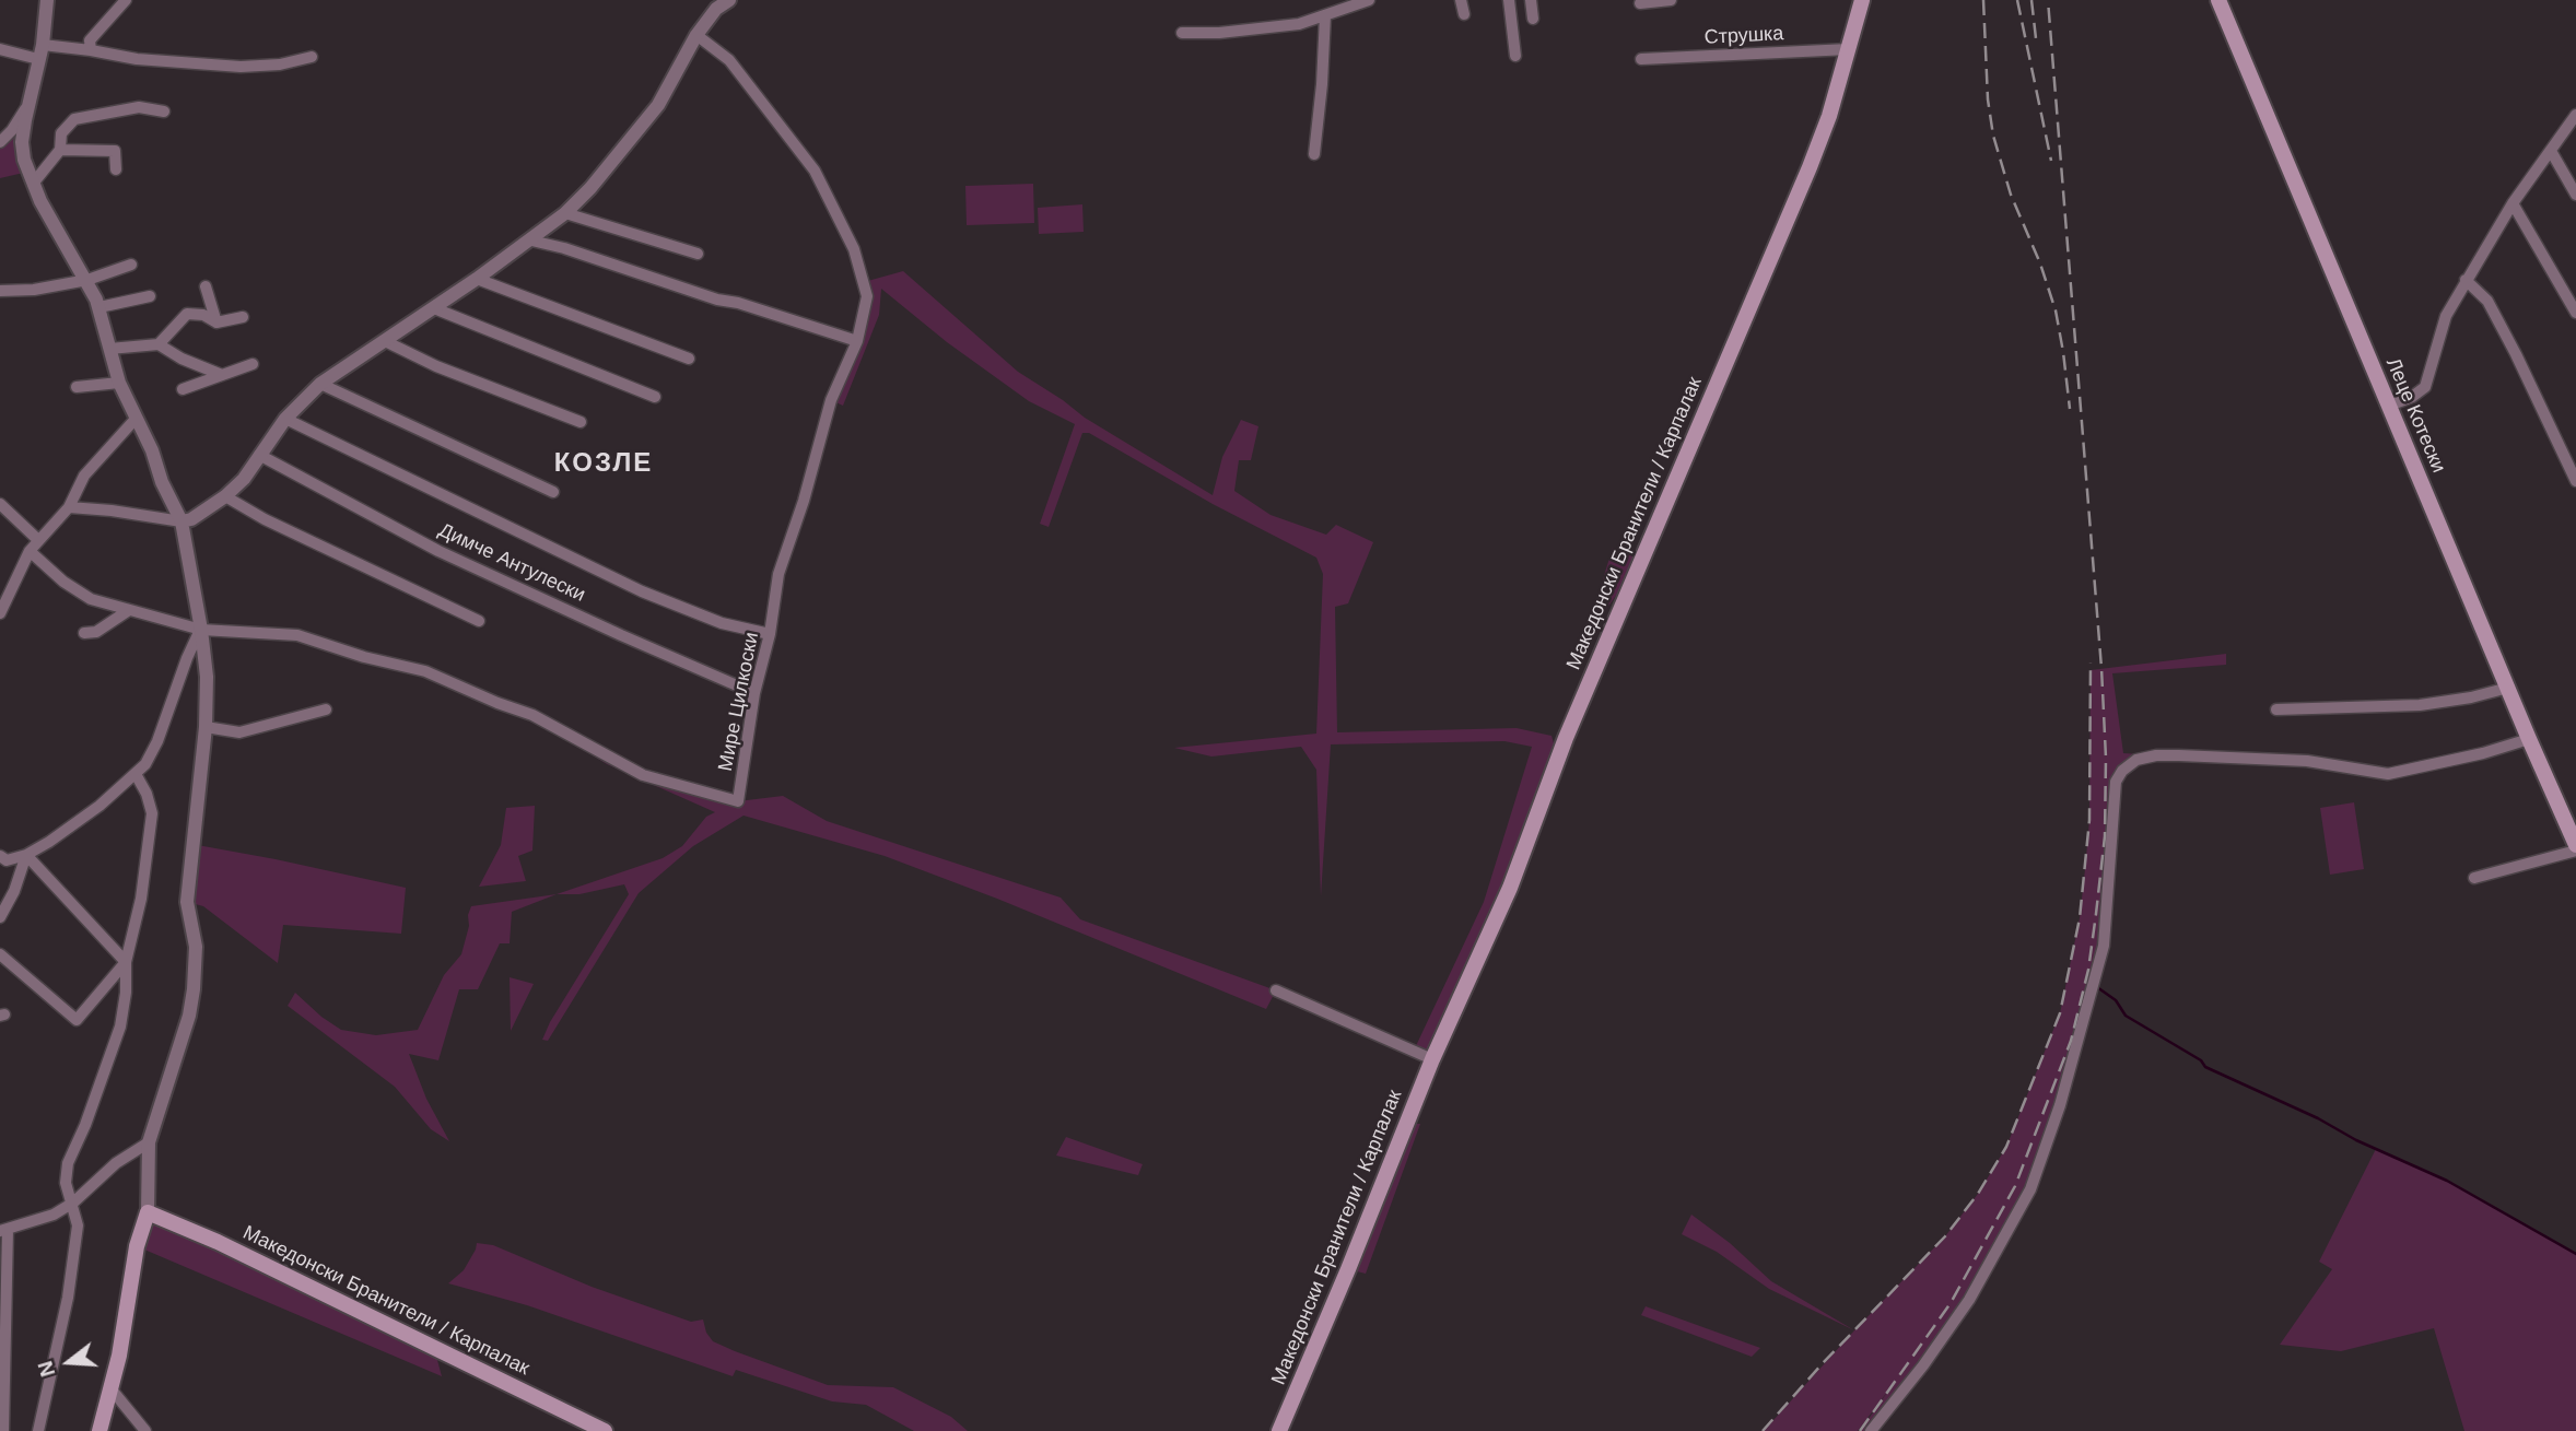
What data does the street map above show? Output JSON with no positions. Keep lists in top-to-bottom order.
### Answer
{
  "streets": {
    "main road": ["Леце Котески", "Македонски Бранители / Карпалак"],
    "street": ["Струшка", "Димче Антулески", "Мире Цилкоски"]
  },
  "crossings": [
    ["Струшка", "Македонски Бранители / Карпалак"],
    ["Димче Антулески", "Мире Цилкоски"]
  ],
  "districts": ["КОЗЛЕ"],
  "north": "left"
}
